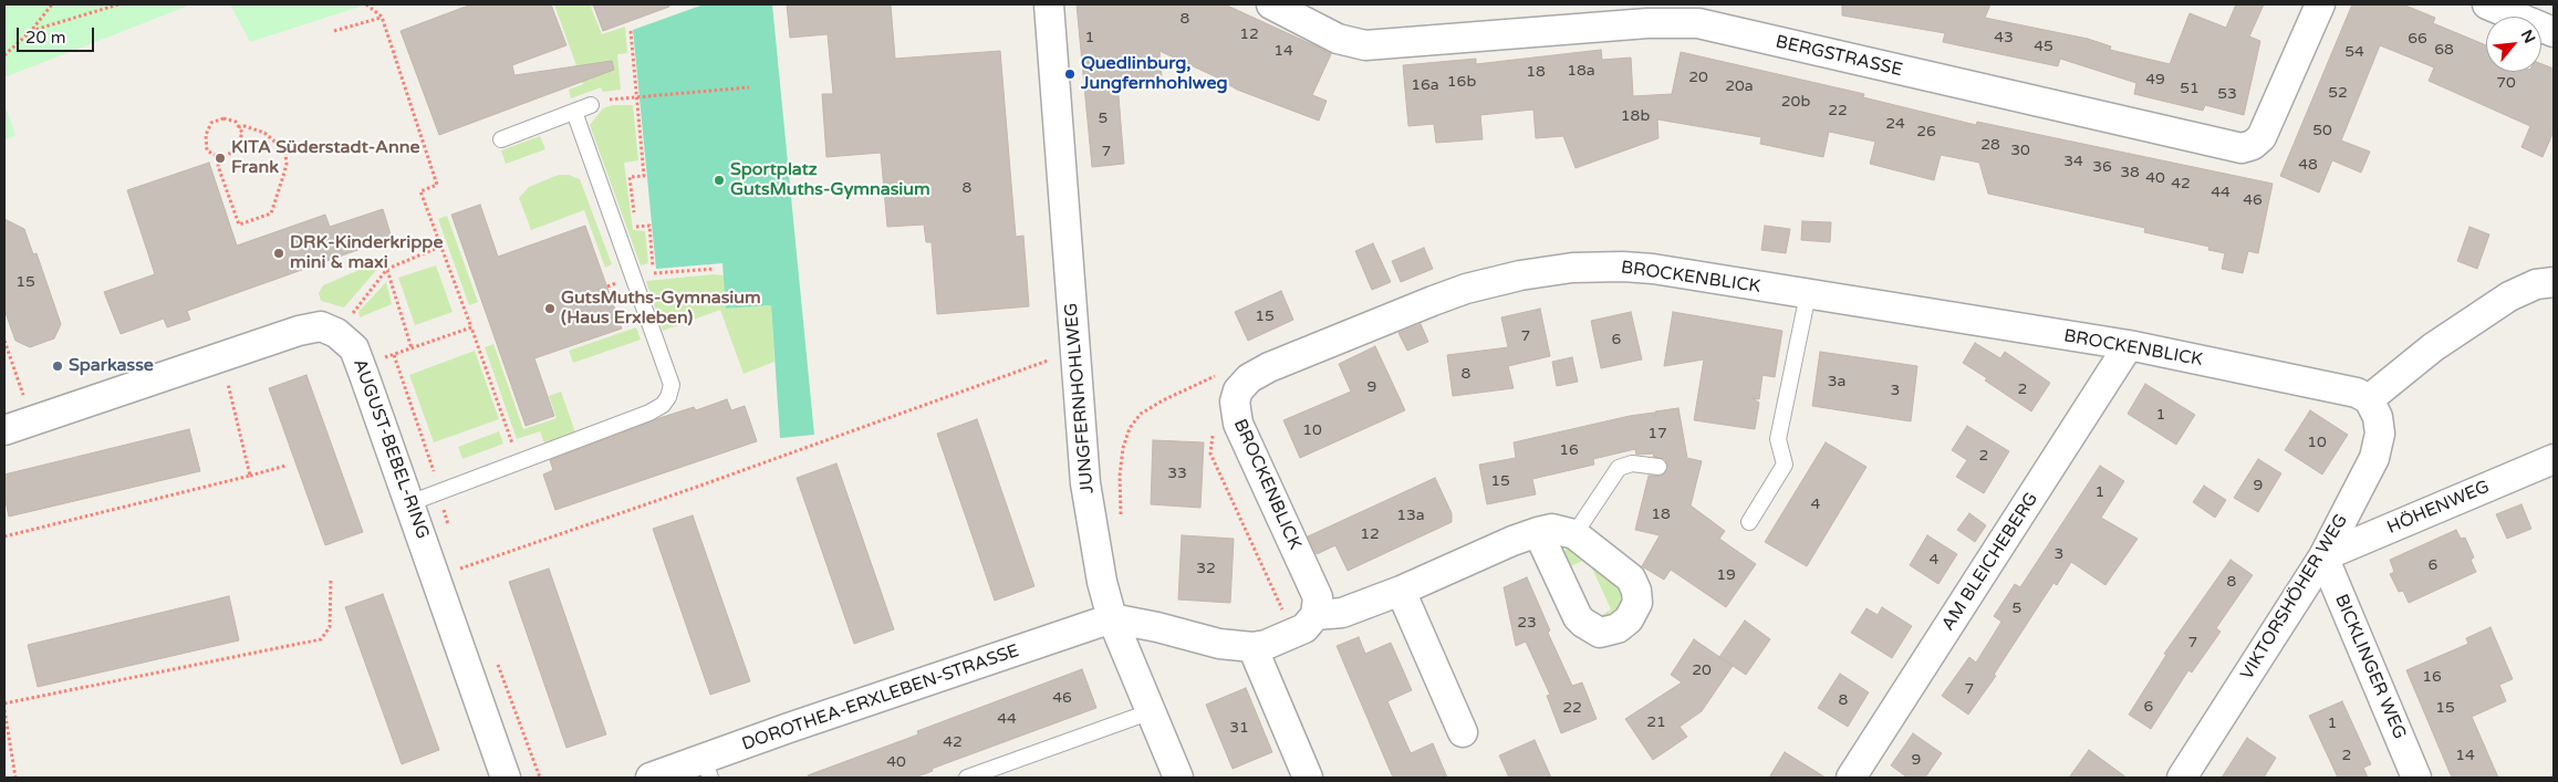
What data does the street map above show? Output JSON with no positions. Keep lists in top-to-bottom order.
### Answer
{
  "streets": {
    "street": [
      "BERGSTRASSE",
      "BROCKENBLICK",
      "JUNGFERNHOHLWEG",
      "AUGUST-BEBEL-RING",
      "HÖHENWEG",
      "AM BLEICHEBERG",
      "VIKTORSHÖHER WEG",
      "BICKLINGER WEG",
      "DOROTHEA-ERXLEBEN-STRASSE"
    ]
  },
  "crossings": [
    ["BROCKENBLICK", "AM BLEICHEBERG"],
    ["BROCKENBLICK", "VIKTORSHÖHER WEG"],
    ["JUNGFERNHOHLWEG", "DOROTHEA-ERXLEBEN-STRASSE"],
    ["HÖHENWEG", "VIKTORSHÖHER WEG"],
    ["HÖHENWEG", "BICKLINGER WEG"],
    ["VIKTORSHÖHER WEG", "BICKLINGER WEG"]
  ],
  "places": [
    "Quedlinburg, Jungfernhohlweg",
    "KITA Süderstadt-Anne Frank",
    "Sportplatz GutsMuths-Gymnasium",
    "DRK-Kinderkrippe mini & maxi",
    "GutsMuths-Gymnasium (Haus Erxleben)",
    "Sparkasse"
  ],
  "house_numbers": [
    "8",
    "12",
    "1",
    "43",
    "66",
    "45",
    "68",
    "14",
    "54",
    "18a",
    "18",
    "20",
    "49",
    "16b",
    "70",
    "16a",
    "20a",
    "51",
    "52",
    "53",
    "20b",
    "22",
    "18b",
    "5",
    "24",
    "50",
    "26",
    "28",
    "30",
    "7",
    "34",
    "48",
    "36",
    "38",
    "40",
    "42",
    "8",
    "44",
    "46",
    "15",
    "15",
    "7",
    "6",
    "8",
    "3a",
    "9",
    "2",
    "3",
    "1",
    "10",
    "17",
    "10",
    "16",
    "2",
    "33",
    "15",
    "9",
    "1",
    "4",
    "18",
    "13a",
    "12",
    "3",
    "4",
    "6",
    "32",
    "19",
    "8",
    "5",
    "23",
    "7",
    "20",
    "16",
    "7",
    "46",
    "8",
    "6",
    "22",
    "15",
    "44",
    "21",
    "1",
    "31",
    "42",
    "2",
    "14",
    "9",
    "40"
  ],
  "scale_bar": "20 m",
  "north": "top right"
}
